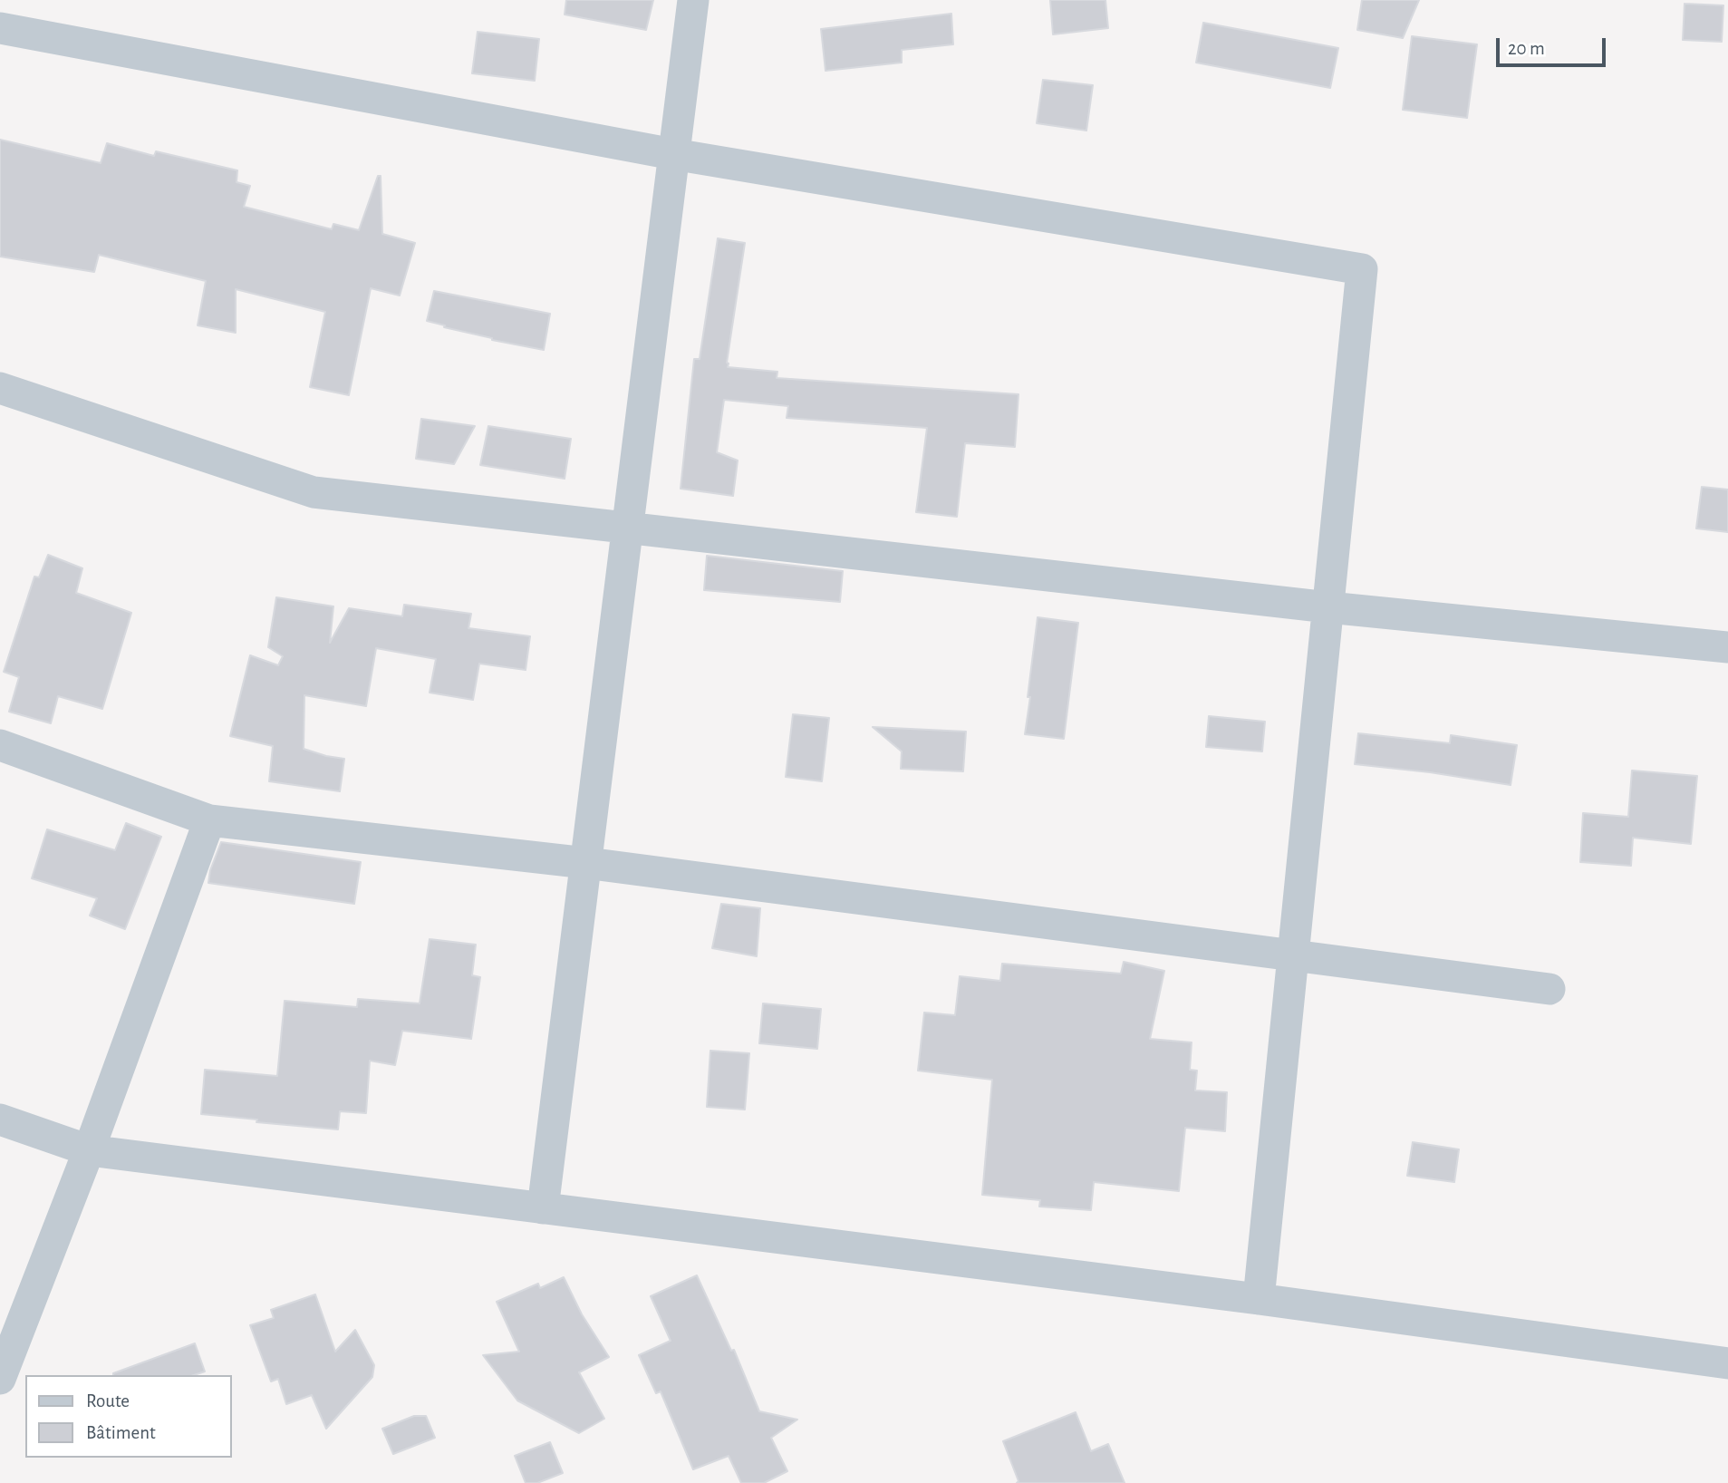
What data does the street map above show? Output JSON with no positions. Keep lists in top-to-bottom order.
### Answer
{
  "legend": ["Route", "Bâtiment"],
  "scale_bar": "20 m"
}
